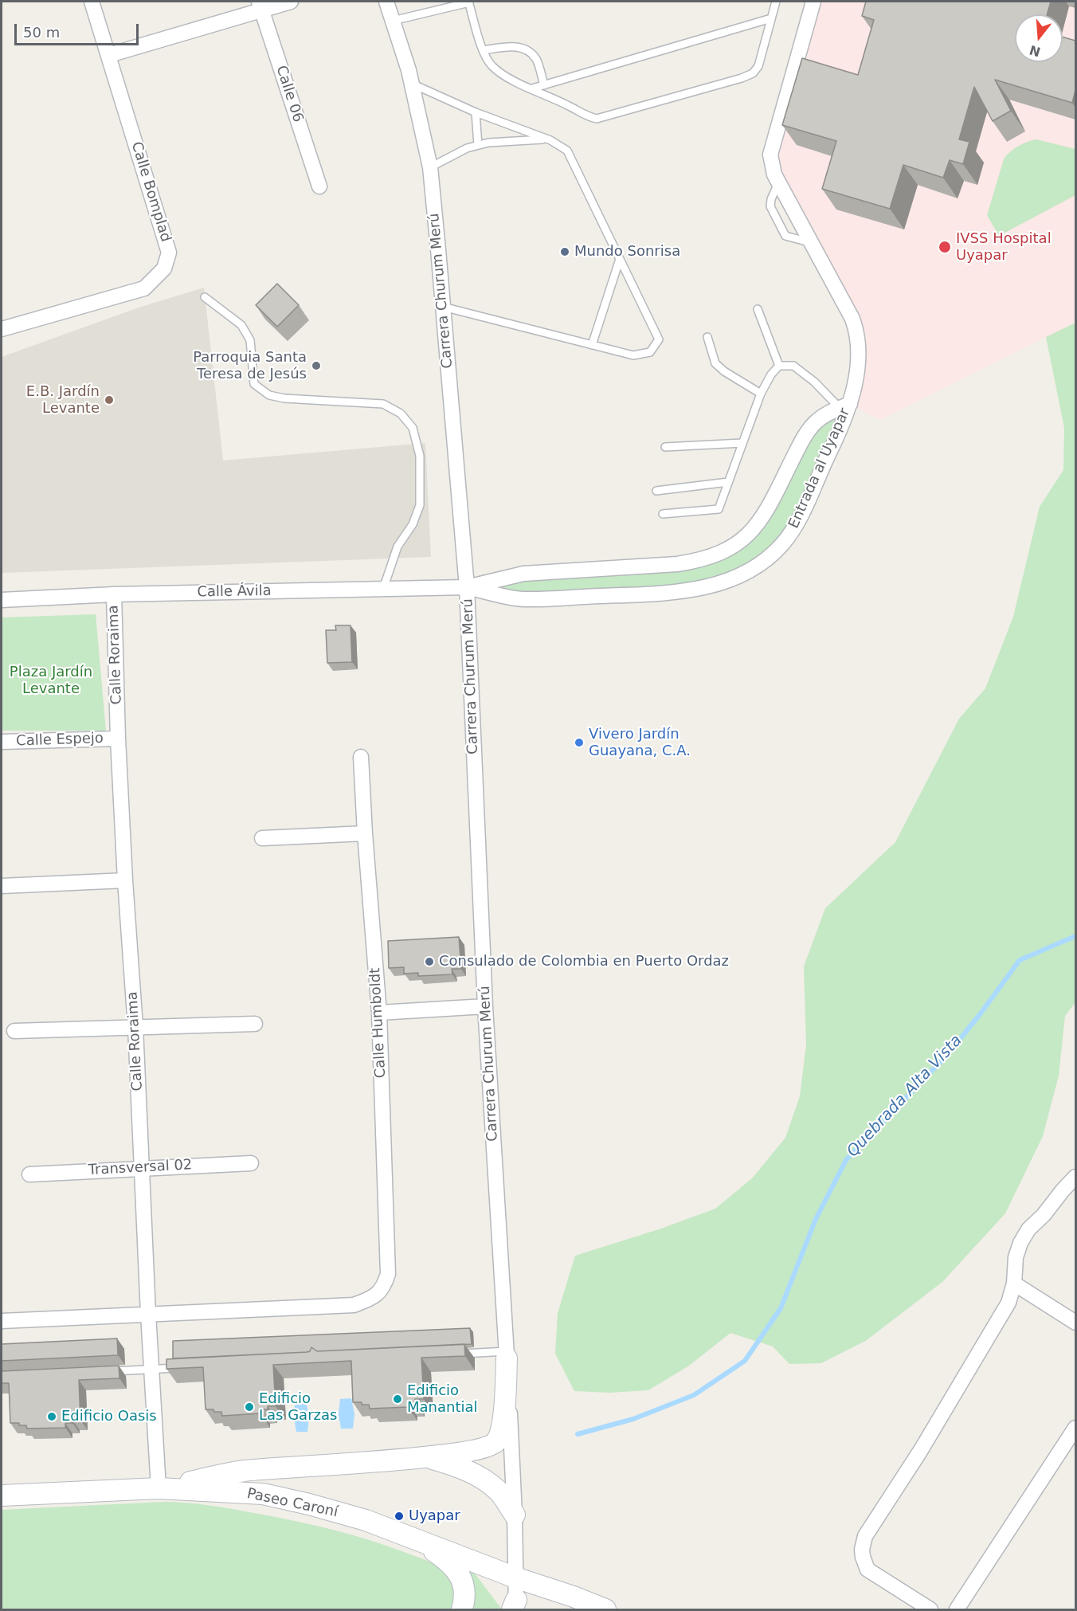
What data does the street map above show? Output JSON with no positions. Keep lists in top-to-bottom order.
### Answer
{
  "streets": {
    "street": [
      "Calle 06",
      "Calle Bomplad",
      "Carrera Churum Merú",
      "Entrada al Uyapar",
      "Calle Ávila",
      "Calle Roraima",
      "Calle Espejo",
      "Calle Humboldt",
      "Transversal 02",
      "Paseo Caroní"
    ]
  },
  "crossings": [
    ["Carrera Churum Merú", "Entrada al Uyapar"],
    ["Carrera Churum Merú", "Calle Ávila"],
    ["Carrera Churum Merú", "Paseo Caroní"],
    ["Entrada al Uyapar", "Calle Ávila"],
    ["Calle Ávila", "Calle Roraima"],
    ["Calle Roraima", "Calle Espejo"],
    ["Calle Roraima", "Calle Humboldt"],
    ["Calle Roraima", "Transversal 02"],
    ["Calle Roraima", "Paseo Caroní"]
  ],
  "water": ["Quebrada Alta Vista"],
  "parks": ["Plaza Jardín Levante"],
  "places": [
    "IVSS Hospital Uyapar",
    "Mundo Sonrisa",
    "Parroquia Santa Teresa de Jesús",
    "E.B. Jardín Levante",
    "Vivero Jardín Guayana, C.A.",
    "Consulado de Colombia en Puerto Ordaz",
    "Edificio Manantial",
    "Edificio Las Garzas",
    "Edificio Oasis",
    "Uyapar"
  ],
  "scale_bar": "50 m",
  "north": "bottom"
}
